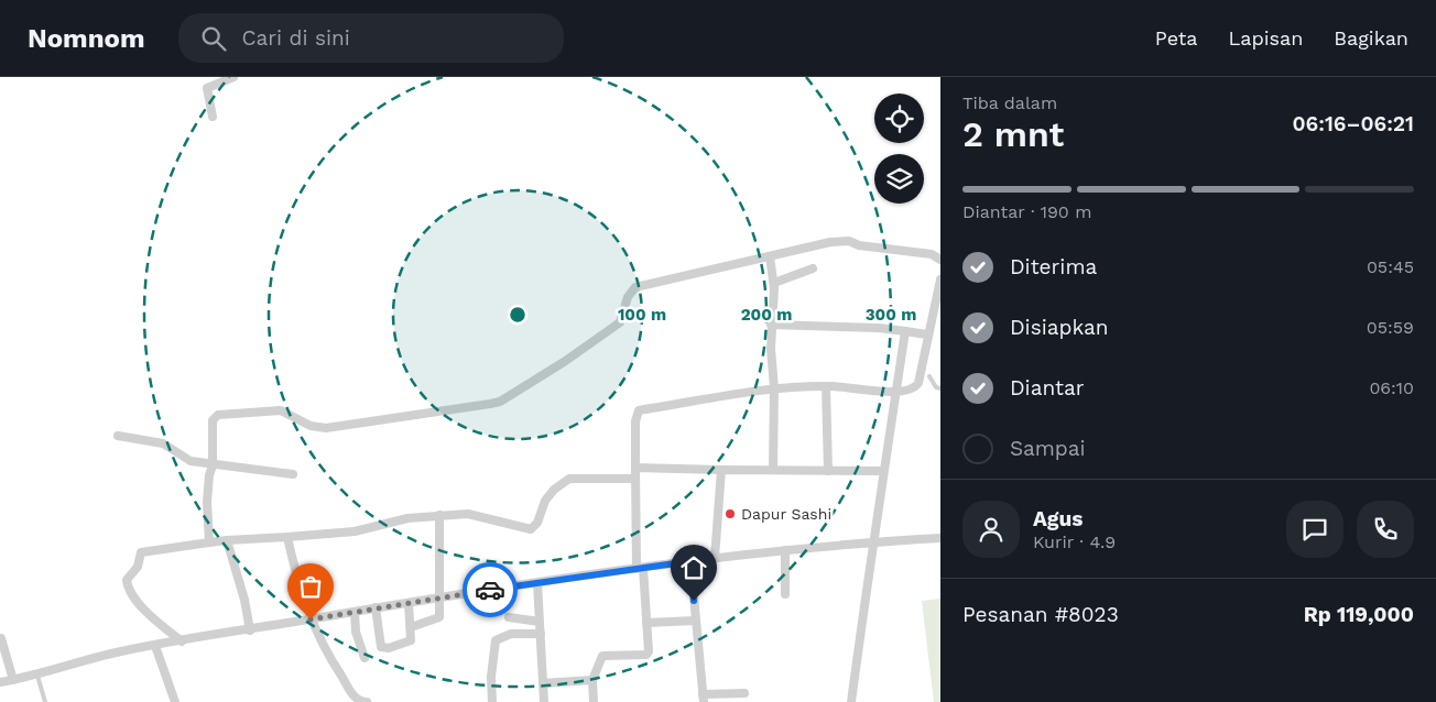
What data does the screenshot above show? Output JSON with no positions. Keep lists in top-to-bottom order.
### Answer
{
  "places": ["Dapur Sashi"],
  "page": {
    "header": "Nomnom",
    "search": "Cari di sini",
    "nav": ["Peta", "Lapisan", "Bagikan"],
    "heading": ["2 mnt", "Tiba dalam", "06:16–06:21"],
    "panel": [
      "Agus",
      "Kurir · 4.9",
      "Pesanan #8023",
      "Rp 119,000"
    ],
    "bar": "Diantar · 190 m",
    "list": [
      ["Diterima", "05:45"],
      ["Disiapkan", "05:59"],
      ["Diantar", "06:10"],
      "Sampai"
    ]
  },
  "rings": ["100 m", "200 m", "300 m"]
}
